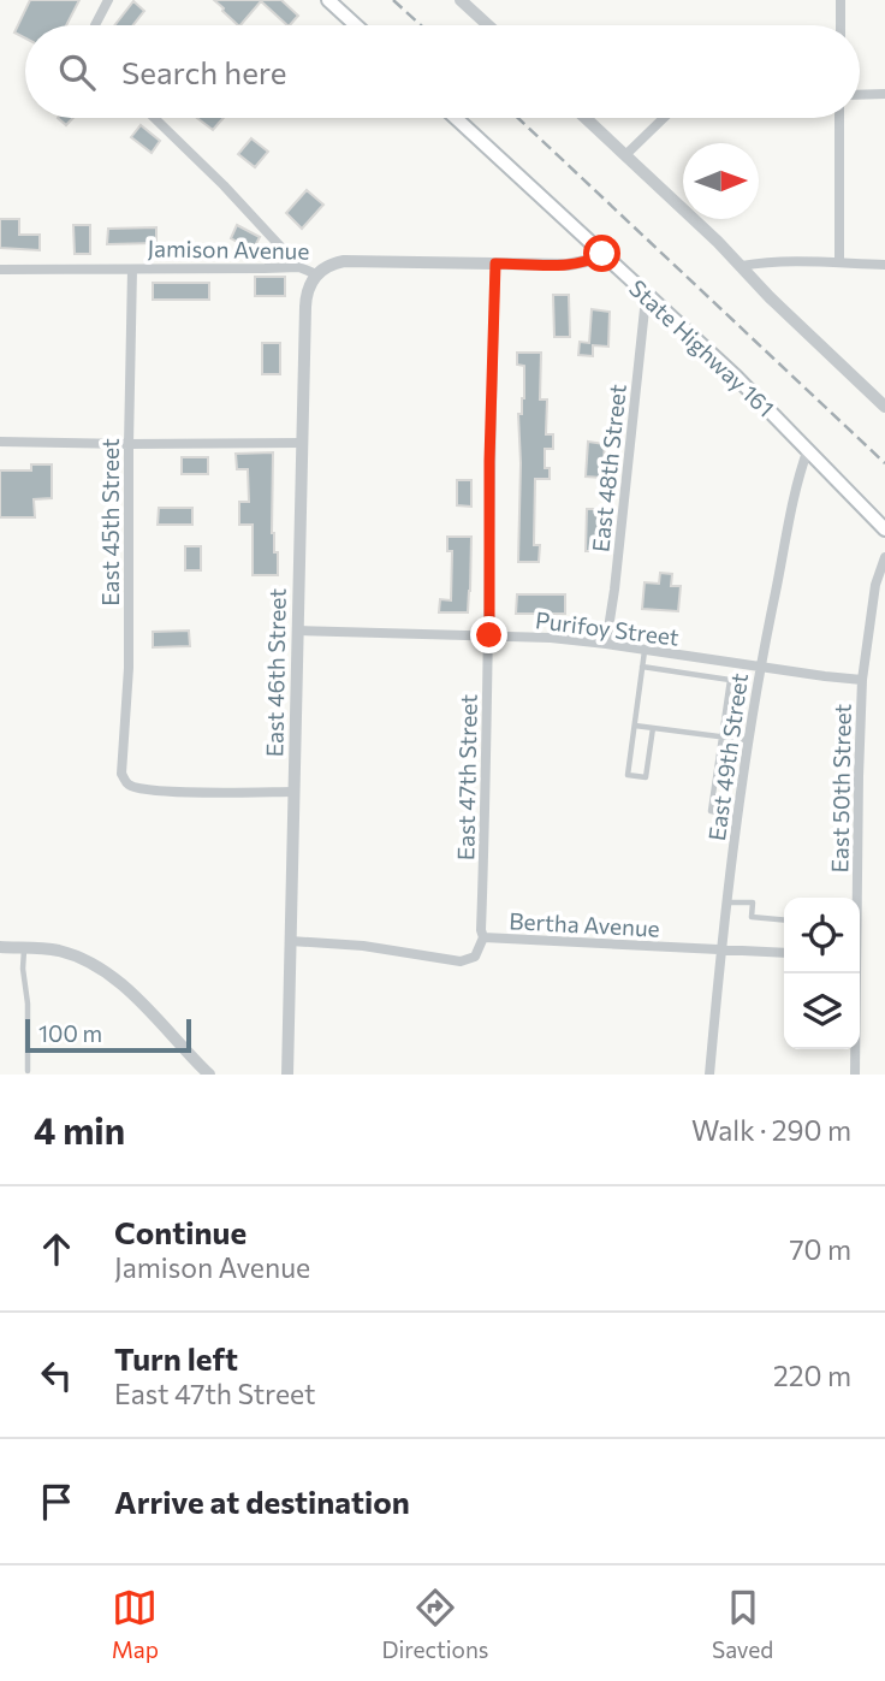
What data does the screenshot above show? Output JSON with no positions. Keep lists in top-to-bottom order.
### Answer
{
  "streets": {
    "main road": ["State Highway 161"],
    "street": [
      "Jamison Avenue",
      "East 48th Street",
      "East 45th Street",
      "Purifoy Street",
      "East 46th Street",
      "East 49th Street",
      "East 47th Street",
      "East 50th Street",
      "Bertha Avenue"
    ]
  },
  "crossings": [
    ["Jamison Avenue", "State Highway 161"],
    ["Jamison Avenue", "East 45th Street"],
    ["Jamison Avenue", "East 46th Street"],
    ["Jamison Avenue", "East 47th Street"],
    ["State Highway 161", "East 48th Street"],
    ["State Highway 161", "East 49th Street"],
    ["East 48th Street", "Purifoy Street"],
    ["East 45th Street", "East 46th Street"],
    ["Purifoy Street", "East 46th Street"],
    ["Purifoy Street", "East 49th Street"],
    ["Purifoy Street", "East 47th Street"],
    ["Purifoy Street", "East 50th Street"],
    ["East 46th Street", "Bertha Avenue"],
    ["East 49th Street", "Bertha Avenue"],
    ["East 47th Street", "Bertha Avenue"]
  ],
  "scale_bar": "100 m",
  "north": "right",
  "page": {
    "search": "Search here",
    "scale": "100 m",
    "heading": ["4 min", "Walk · 290 m"],
    "list": [
      ["Continue", "Jamison Avenue", "70 m"],
      ["Turn left", "East 47th Street", "220 m"],
      "Arrive at destination"
    ],
    "nav": ["Map", "Directions", "Saved"]
  }
}
